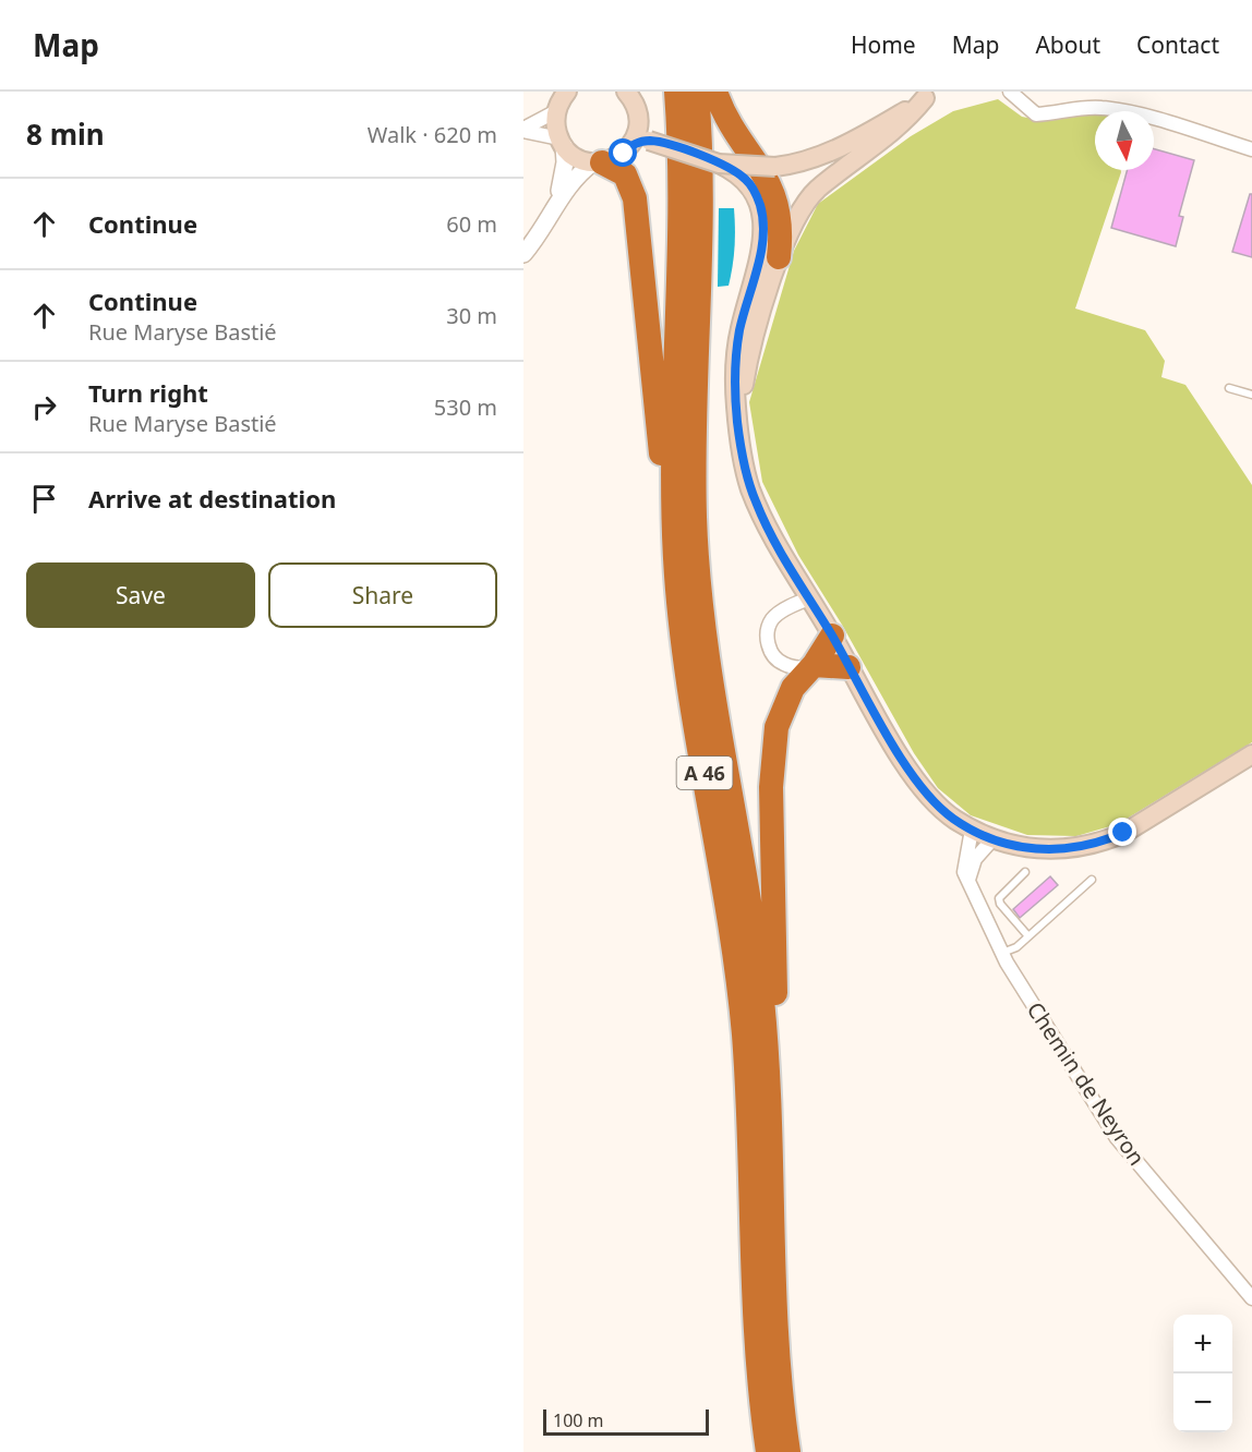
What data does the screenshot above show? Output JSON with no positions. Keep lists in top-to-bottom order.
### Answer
{
  "streets": {
    "highway": ["A 46"],
    "street": ["Chemin de Neyron"]
  },
  "scale_bar": "100 m",
  "north": "bottom",
  "page": {
    "header": "Map",
    "nav": [
      "Home",
      "Map",
      "About",
      "Contact"
    ],
    "heading": ["8 min", "Walk · 620 m"],
    "list": [
      ["Continue", "60 m"],
      ["Continue", "Rue Maryse Bastié", "30 m"],
      ["Turn right", "Rue Maryse Bastié", "530 m"],
      "Arrive at destination"
    ],
    "buttons": ["Save", "Share"],
    "map_buttons": ["+", "−"],
    "scale": "100 m"
  }
}
